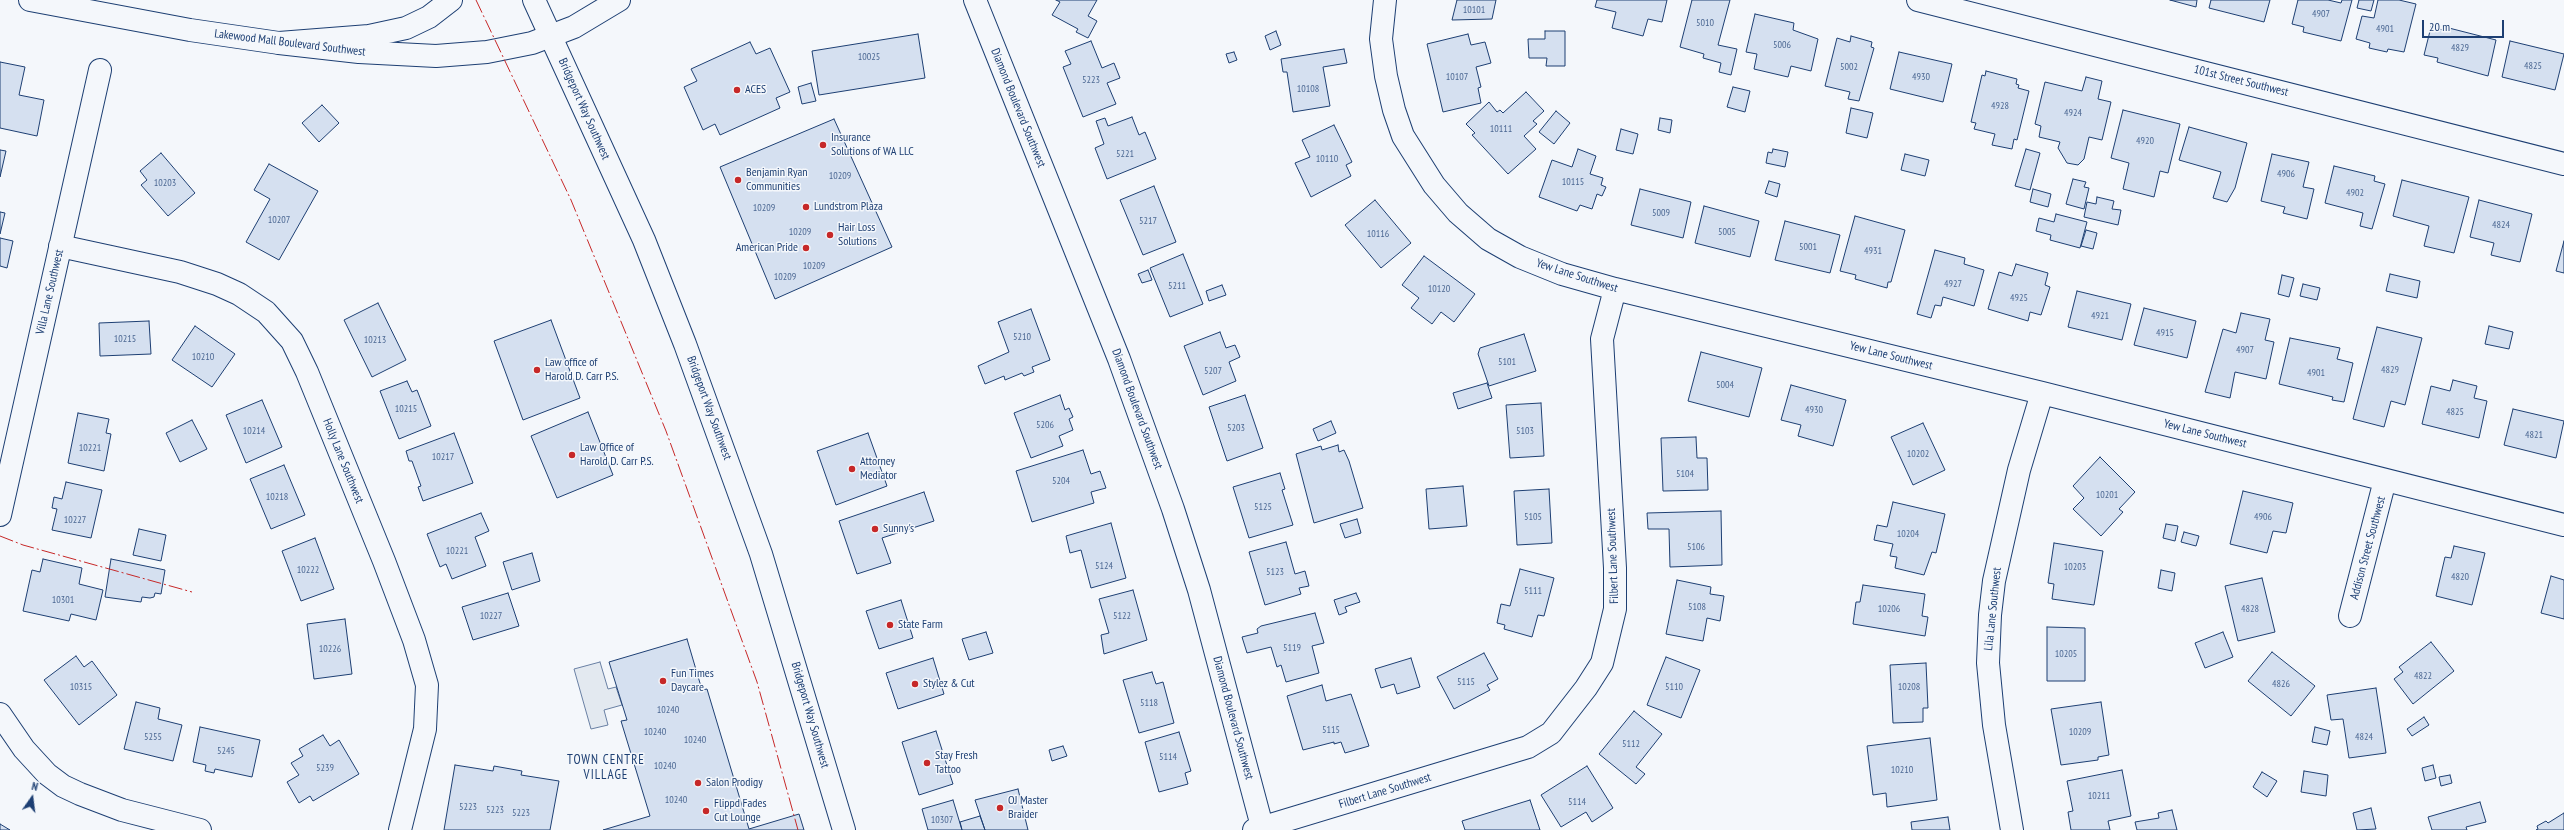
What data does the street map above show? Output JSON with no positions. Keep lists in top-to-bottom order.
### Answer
{
  "streets": {
    "street": [
      "Lakewood Mall Boulevard Southwest",
      "101st Street Southwest",
      "Diamond Boulevard Southwest",
      "Bridgeport Way Southwest",
      "Yew Lane Southwest",
      "Villa Lane Southwest",
      "Holly Lane Southwest",
      "Addison Street Southwest",
      "Filbert Lane Southwest",
      "Lila Lane Southwest"
    ]
  },
  "crossings": [
    ["Lakewood Mall Boulevard Southwest", "Bridgeport Way Southwest"],
    ["Diamond Boulevard Southwest", "Filbert Lane Southwest"],
    ["Yew Lane Southwest", "Addison Street Southwest"],
    ["Yew Lane Southwest", "Filbert Lane Southwest"],
    ["Yew Lane Southwest", "Lila Lane Southwest"],
    ["Villa Lane Southwest", "Holly Lane Southwest"]
  ],
  "districts": ["TOWN CENTRE VILLAGE"],
  "places": [
    "ACES",
    "Insurance Solutions of WA LLC",
    "Benjamin Ryan Communities",
    "Lundstrom Plaza",
    "Hair Loss Solutions",
    "American Pride",
    "Law office of Harold D. Carr P.S.",
    "Law Office of Harold D. Carr P.S.",
    "Attorney Mediator",
    "Sunny's",
    "State Farm",
    "Fun Times Daycare",
    "Stylez & Cut",
    "Stay Fresh Tattoo",
    "Salon Prodigy",
    "OJ Master Braider",
    "Flippd Fades Cut Lounge"
  ],
  "house_numbers": [
    "10101",
    "4907",
    "5010",
    "4901",
    "5006",
    "4829",
    "10025",
    "4825",
    "5002",
    "10107",
    "4930",
    "5223",
    "10108",
    "4928",
    "4924",
    "10111",
    "4920",
    "5221",
    "10110",
    "4906",
    "10209",
    "10115",
    "10203",
    "4902",
    "10209",
    "5009",
    "10207",
    "5217",
    "4824",
    "10209",
    "5005",
    "10116",
    "5001",
    "4931",
    "10209",
    "10209",
    "4927",
    "5211",
    "10120",
    "4925",
    "4921",
    "4915",
    "5210",
    "10215",
    "10213",
    "4907",
    "10210",
    "5101",
    "4829",
    "5207",
    "4901",
    "5004",
    "10215",
    "4930",
    "4825",
    "5206",
    "5203",
    "10214",
    "5103",
    "4821",
    "10221",
    "10202",
    "10217",
    "5104",
    "5204",
    "10201",
    "10218",
    "5125",
    "5105",
    "4906",
    "10227",
    "10204",
    "5106",
    "10221",
    "5124",
    "10203",
    "10222",
    "5123",
    "4820",
    "5111",
    "10301",
    "5108",
    "10206",
    "4828",
    "10227",
    "5122",
    "5119",
    "10226",
    "10205",
    "4822",
    "5115",
    "4826",
    "10315",
    "5110",
    "10208",
    "5118",
    "10240",
    "5115",
    "10240",
    "10209",
    "5255",
    "4824",
    "10240",
    "5112",
    "5245",
    "5114",
    "10240",
    "5239",
    "10210",
    "10211",
    "10240",
    "5114",
    "5223",
    "5223",
    "5223",
    "10307"
  ],
  "scale_bar": "20 m",
  "north": "top"
}
